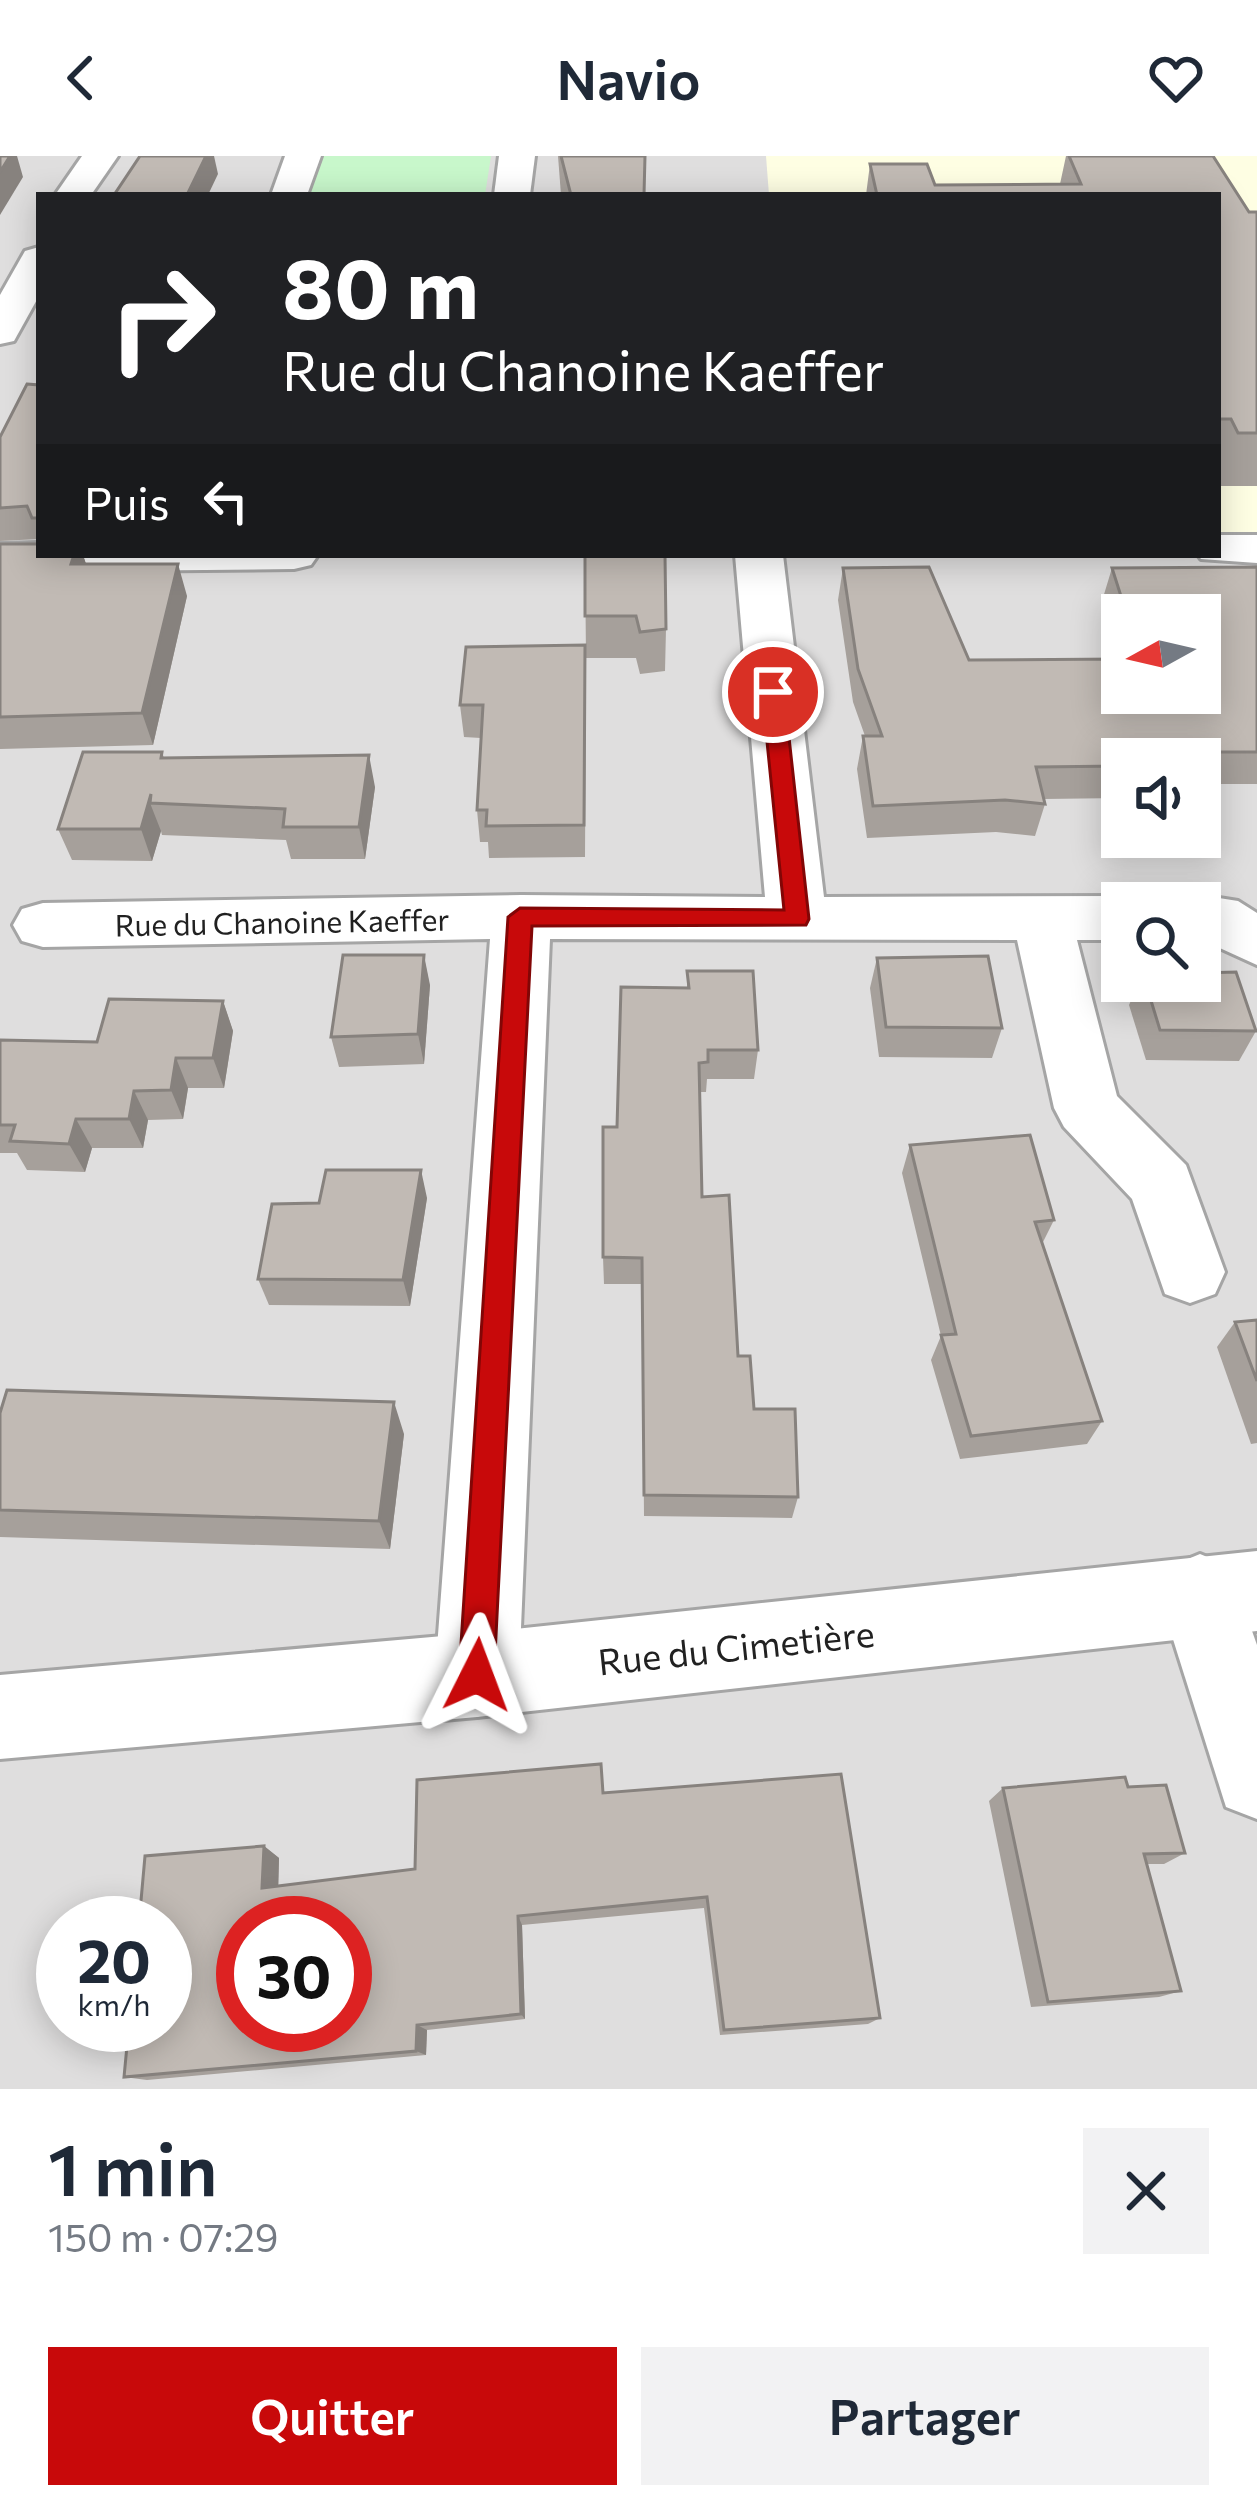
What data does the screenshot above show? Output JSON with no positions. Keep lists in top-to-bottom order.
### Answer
{
  "streets": {
    "street": ["Rue du Chanoine Kaeffer", "Rue du Cimetière"]
  },
  "north": "left",
  "page": {
    "header": "Navio",
    "turn": ["80 m", "Rue du Chanoine Kaeffer"],
    "then": "Puis",
    "speed": "20 km/h",
    "limit": "30",
    "heading": ["1 min", "150 m · 07:29"],
    "buttons": ["Quitter", "Partager"]
  }
}
